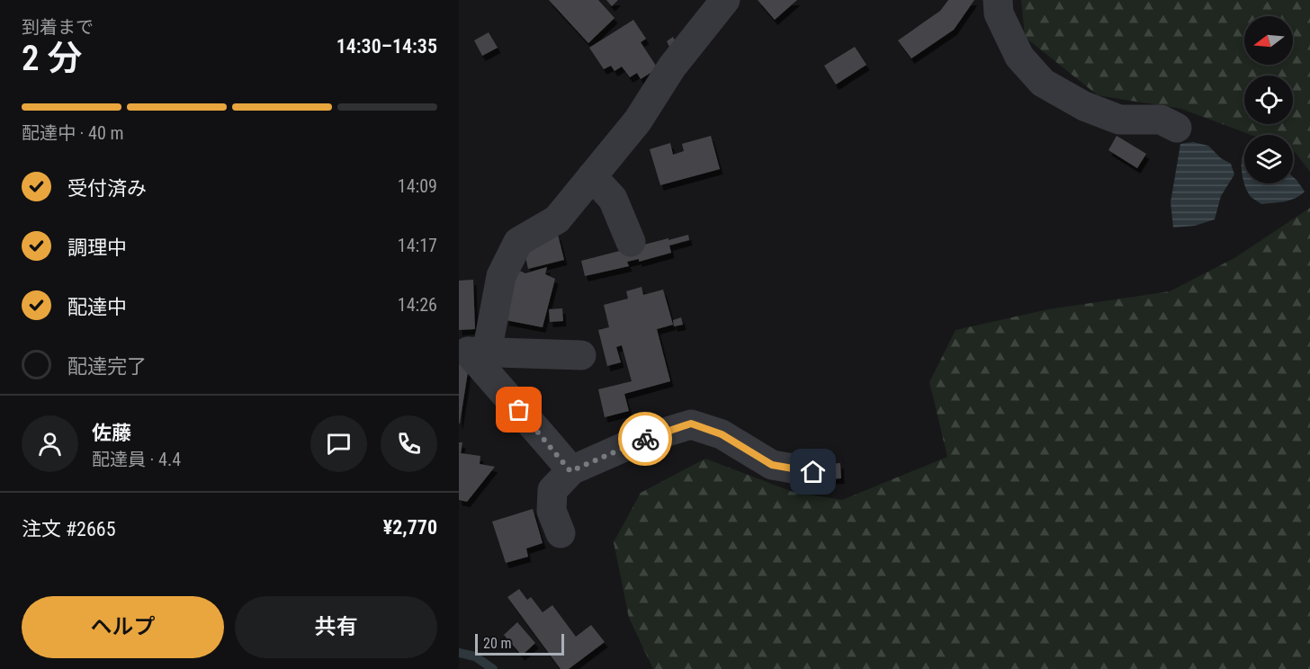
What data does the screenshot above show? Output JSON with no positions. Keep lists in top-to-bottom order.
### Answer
{
  "scale_bar": "20 m",
  "north": "left",
  "page": {
    "heading": ["2 分", "到着まで", "14:30–14:35"],
    "panel": [
      "佐藤",
      "配達員 · 4.4",
      "注文 #2665",
      "¥2,770"
    ],
    "bar": "配達中 · 40 m",
    "list": [
      ["受付済み", "14:09"],
      ["調理中", "14:17"],
      ["配達中", "14:26"],
      "配達完了"
    ],
    "buttons": ["ヘルプ", "共有"],
    "scale": "20 m"
  }
}
